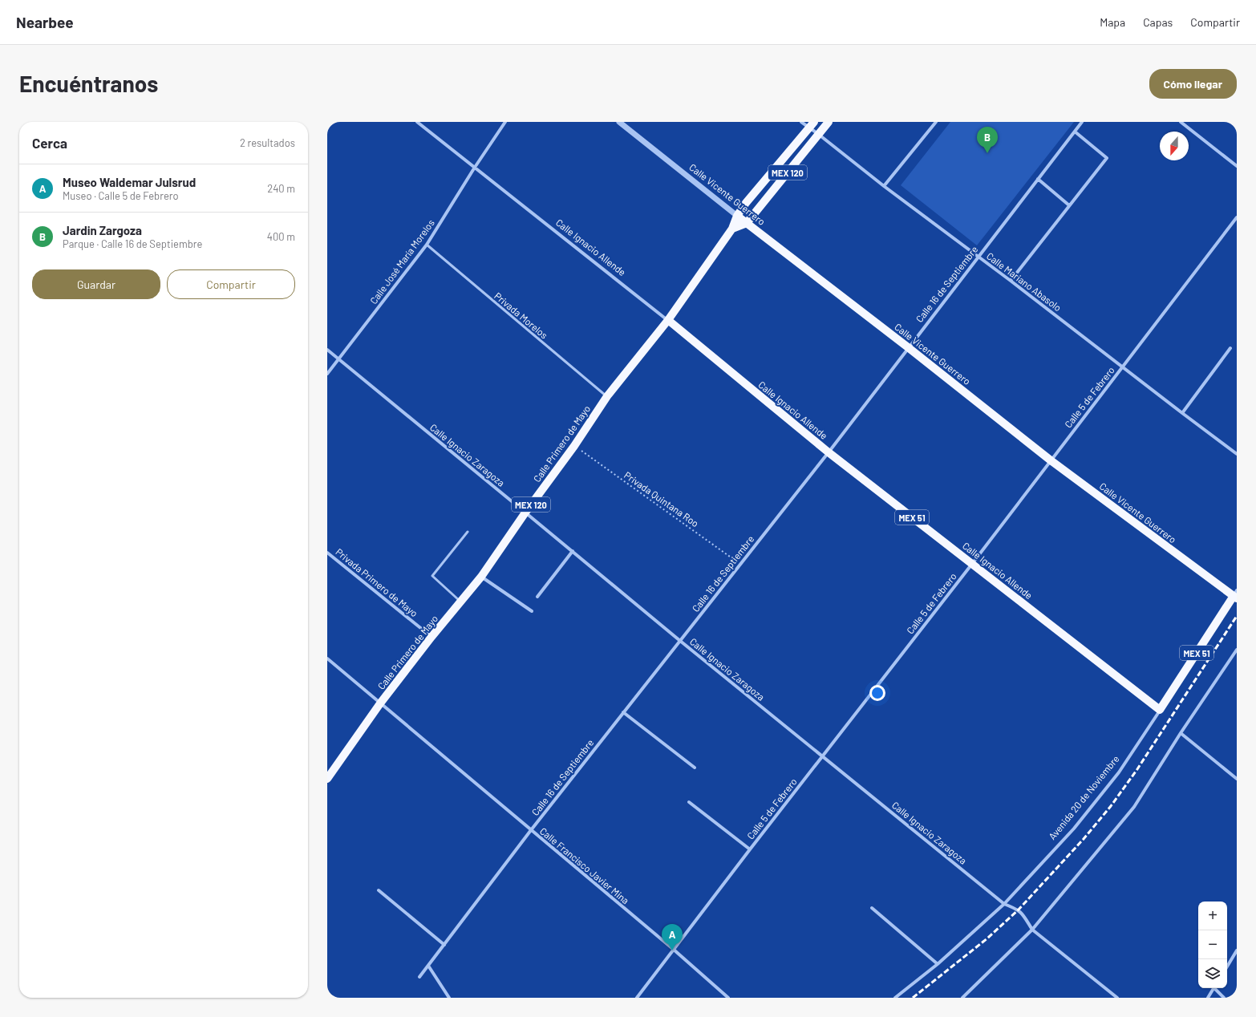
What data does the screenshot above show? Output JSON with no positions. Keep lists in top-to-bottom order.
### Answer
{
  "streets": {
    "main road": [
      "MEX 120",
      "Calle Vicente Guerrero",
      "Calle Ignacio Allende",
      "Calle Primero de Mayo",
      "MEX 51",
      "Avenida 20 de Noviembre"
    ],
    "street": [
      "Calle José María Morelos",
      "Calle Mariano Abasolo",
      "Calle 16 de Septiembre",
      "Calle 5 de Febrero",
      "Calle Ignacio Zaragoza",
      "Privada Primero de Mayo",
      "Calle Francisco Javier Mina"
    ],
    "lane": ["Privada Morelos"],
    "path": ["Privada Quintana Roo"]
  },
  "crossings": [
    ["MEX 120", "Calle Vicente Guerrero"],
    ["MEX 120", "Calle Mariano Abasolo"],
    ["MEX 120", "Calle Primero de Mayo"],
    ["Calle Vicente Guerrero", "Calle 16 de Septiembre"],
    ["Calle Vicente Guerrero", "Calle 5 de Febrero"],
    ["Calle Vicente Guerrero", "Calle Primero de Mayo"],
    ["Calle Vicente Guerrero", "Avenida 20 de Noviembre"],
    ["Calle Ignacio Allende", "Calle José María Morelos"],
    ["Calle Ignacio Allende", "Calle 16 de Septiembre"],
    ["Calle Ignacio Allende", "Calle 5 de Febrero"],
    ["Calle Ignacio Allende", "Calle Primero de Mayo"],
    ["Calle Ignacio Allende", "Avenida 20 de Noviembre"],
    ["Calle José María Morelos", "Privada Morelos"],
    ["Calle José María Morelos", "Calle Ignacio Zaragoza"],
    ["Calle Mariano Abasolo", "Calle 16 de Septiembre"],
    ["Calle Mariano Abasolo", "Calle 5 de Febrero"],
    ["Calle Mariano Abasolo", "Calle Primero de Mayo"],
    ["Calle 16 de Septiembre", "Calle Ignacio Zaragoza"],
    ["Calle 16 de Septiembre", "Privada Quintana Roo"],
    ["Calle 16 de Septiembre", "Calle Francisco Javier Mina"],
    ["Privada Morelos", "Calle Primero de Mayo"],
    ["Calle 5 de Febrero", "Calle Ignacio Zaragoza"],
    ["Calle 5 de Febrero", "Calle Francisco Javier Mina"],
    ["Calle Primero de Mayo", "Calle Ignacio Zaragoza"],
    ["Calle Primero de Mayo", "Privada Quintana Roo"],
    ["Calle Primero de Mayo", "Privada Primero de Mayo"],
    ["Calle Primero de Mayo", "Calle Francisco Javier Mina"],
    ["Calle Ignacio Zaragoza", "Avenida 20 de Noviembre"]
  ],
  "north": "bottom",
  "page": {
    "header": "Nearbee",
    "nav": ["Mapa", "Capas", "Compartir"],
    "buttons": [
      "Cómo llegar",
      ["Guardar", "Compartir"]
    ],
    "title": "Encuéntranos",
    "heading": ["Cerca", "2 resultados"],
    "pins": ["B", "A"],
    "list": [
      {
        "mark": "A",
        "name": "Museo Waldemar Julsrud",
        "note": "Museo · Calle 5 de Febrero",
        "value": "240 m"
      },
      {
        "mark": "B",
        "name": "Jardin Zargoza",
        "note": "Parque · Calle 16 de Septiembre",
        "value": "400 m"
      }
    ],
    "map_buttons": ["+", "−"]
  }
}
